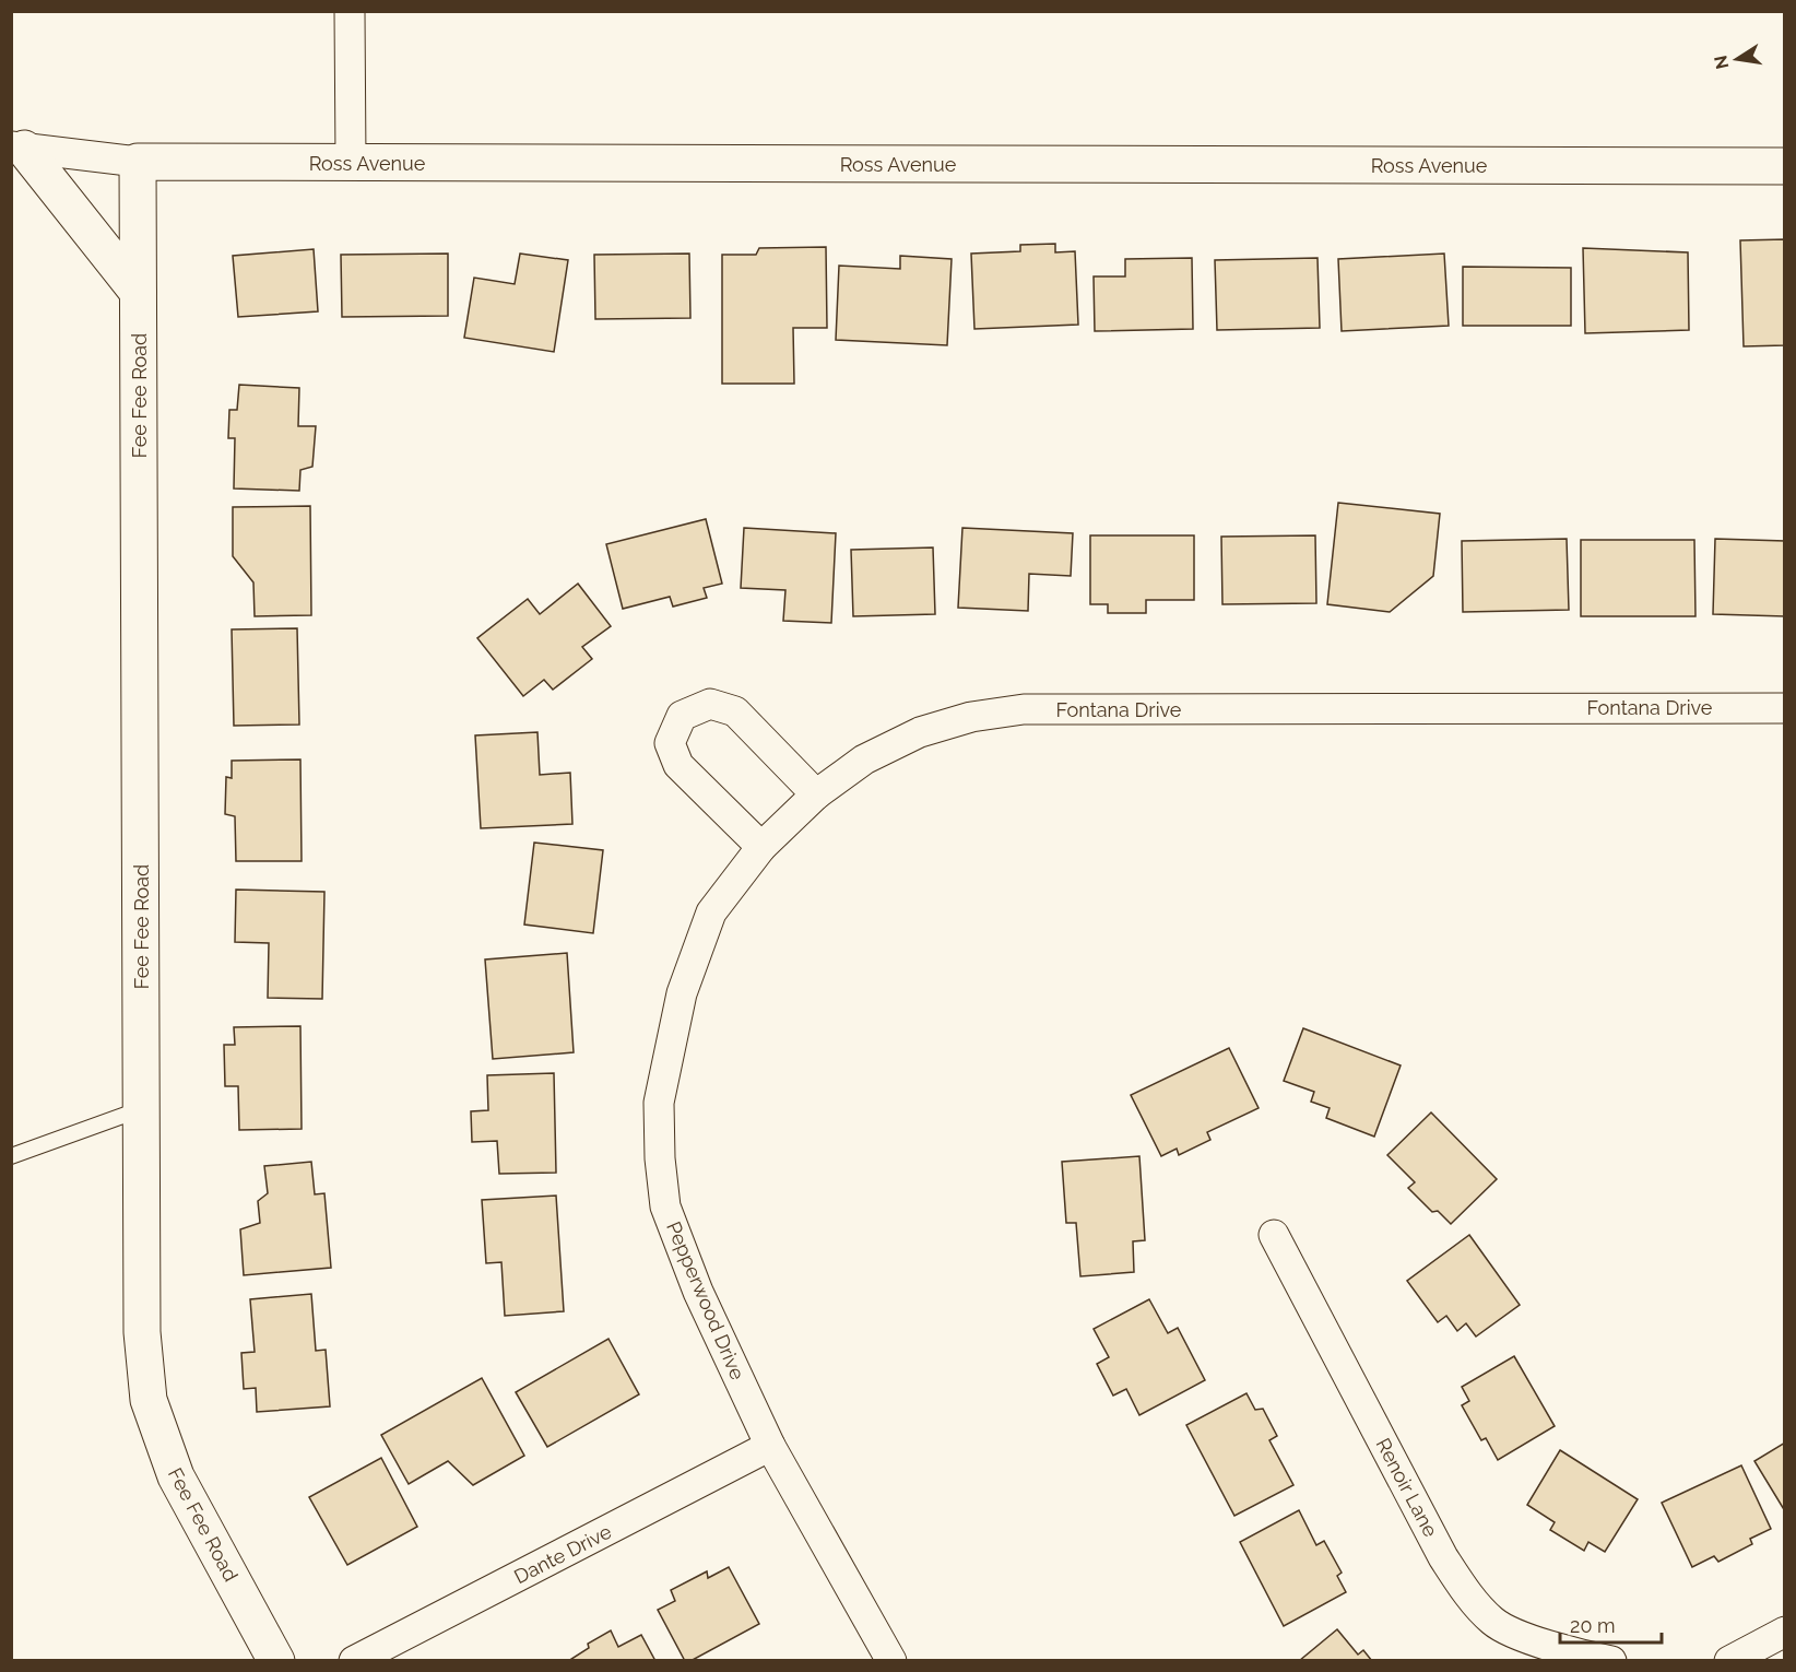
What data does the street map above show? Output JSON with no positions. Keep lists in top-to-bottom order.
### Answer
{
  "streets": {
    "street": [
      "Ross Avenue",
      "Fee Fee Road",
      "Fontana Drive",
      "Pepperwood Drive",
      "Renoir Lane",
      "Dante Drive"
    ]
  },
  "crossings": [
    ["Ross Avenue", "Fee Fee Road"],
    ["Fontana Drive", "Pepperwood Drive"],
    ["Pepperwood Drive", "Dante Drive"]
  ],
  "scale_bar": "20 m",
  "north": "left"
}
